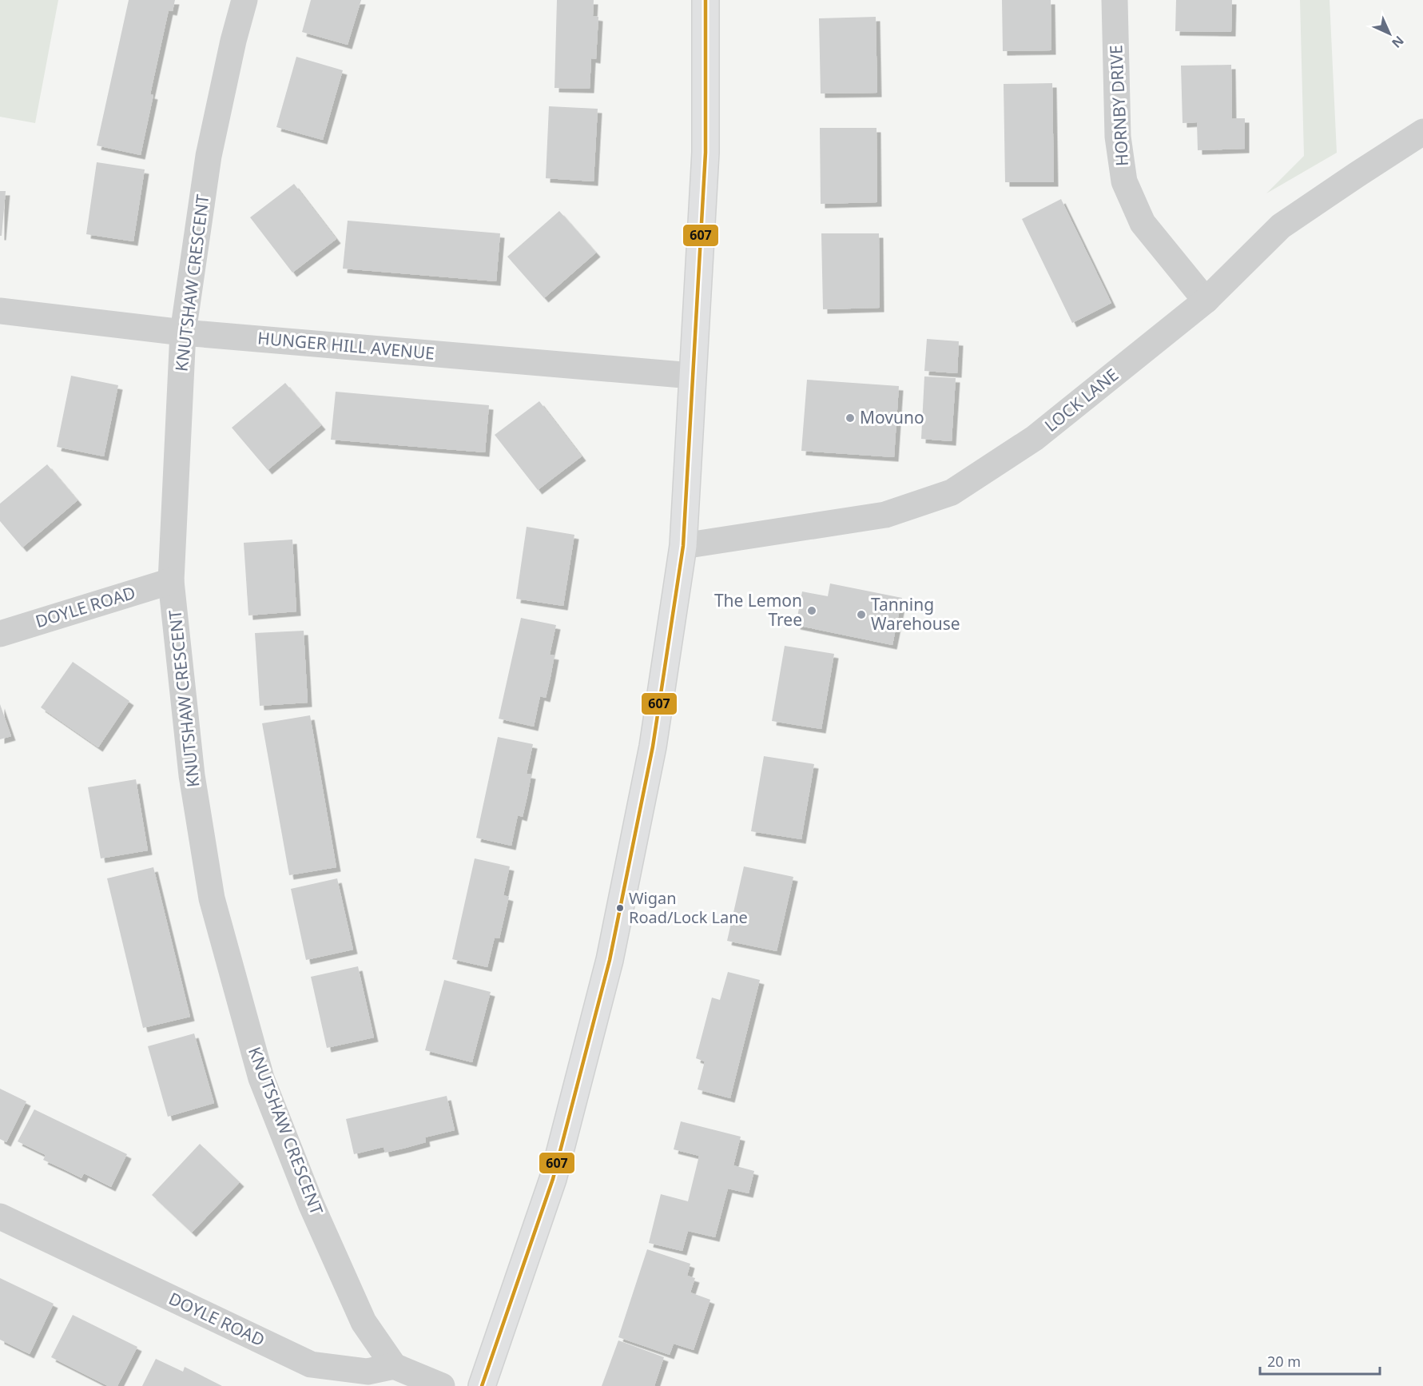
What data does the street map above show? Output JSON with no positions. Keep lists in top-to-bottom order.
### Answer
{
  "streets": {
    "street": [
      "HORNBY DRIVE",
      "KNUTSHAW CRESCENT",
      "HUNGER HILL AVENUE",
      "LOCK LANE",
      "DOYLE ROAD"
    ]
  },
  "crossings": [
    ["HORNBY DRIVE", "LOCK LANE"],
    ["KNUTSHAW CRESCENT", "HUNGER HILL AVENUE"],
    ["KNUTSHAW CRESCENT", "DOYLE ROAD"]
  ],
  "places": [
    "Movuno",
    "The Lemon Tree",
    "Tanning Warehouse",
    "Wigan Road/Lock Lane"
  ],
  "lines": ["transit line 607"],
  "scale_bar": "20 m",
  "north": "bottom right"
}
